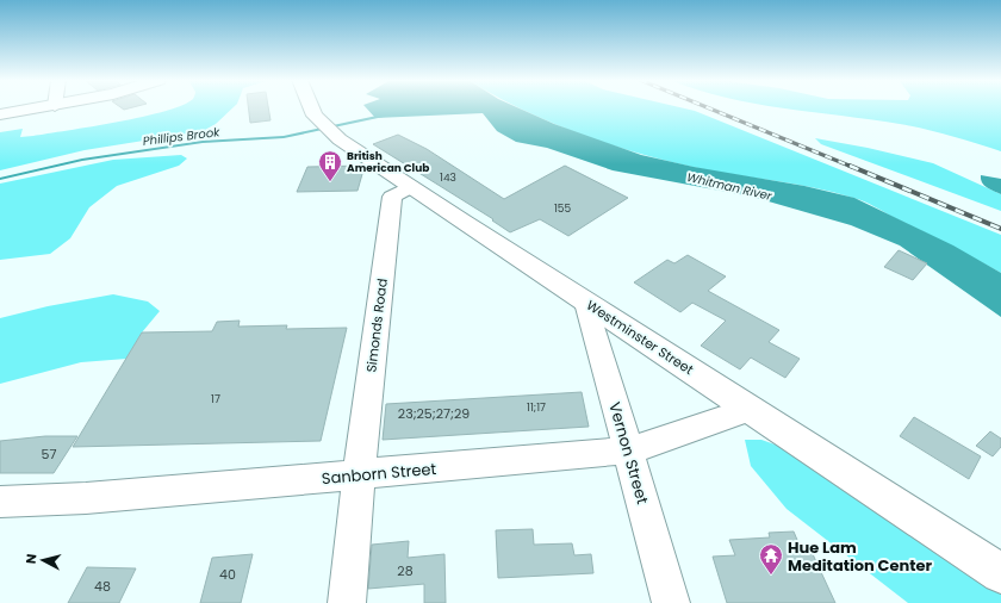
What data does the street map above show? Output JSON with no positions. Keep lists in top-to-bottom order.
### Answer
{
  "streets": {
    "main road": ["Westminster Street"],
    "street": ["Simonds Road", "Vernon Street", "Sanborn Street"]
  },
  "crossings": [
    ["Simonds Road", "Westminster Street"],
    ["Simonds Road", "Sanborn Street"],
    ["Westminster Street", "Vernon Street"],
    ["Westminster Street", "Sanborn Street"],
    ["Vernon Street", "Sanborn Street"]
  ],
  "water": ["Phillips Brook", "Whitman River"],
  "places": {
    "building": ["British American Club"],
    "temple": ["Hue Lam Meditation Center"]
  },
  "house_numbers": [
    "143",
    "155",
    "17",
    "11;17",
    "23;25;27;29",
    "57",
    "28",
    "40",
    "48"
  ],
  "north": "left"
}
